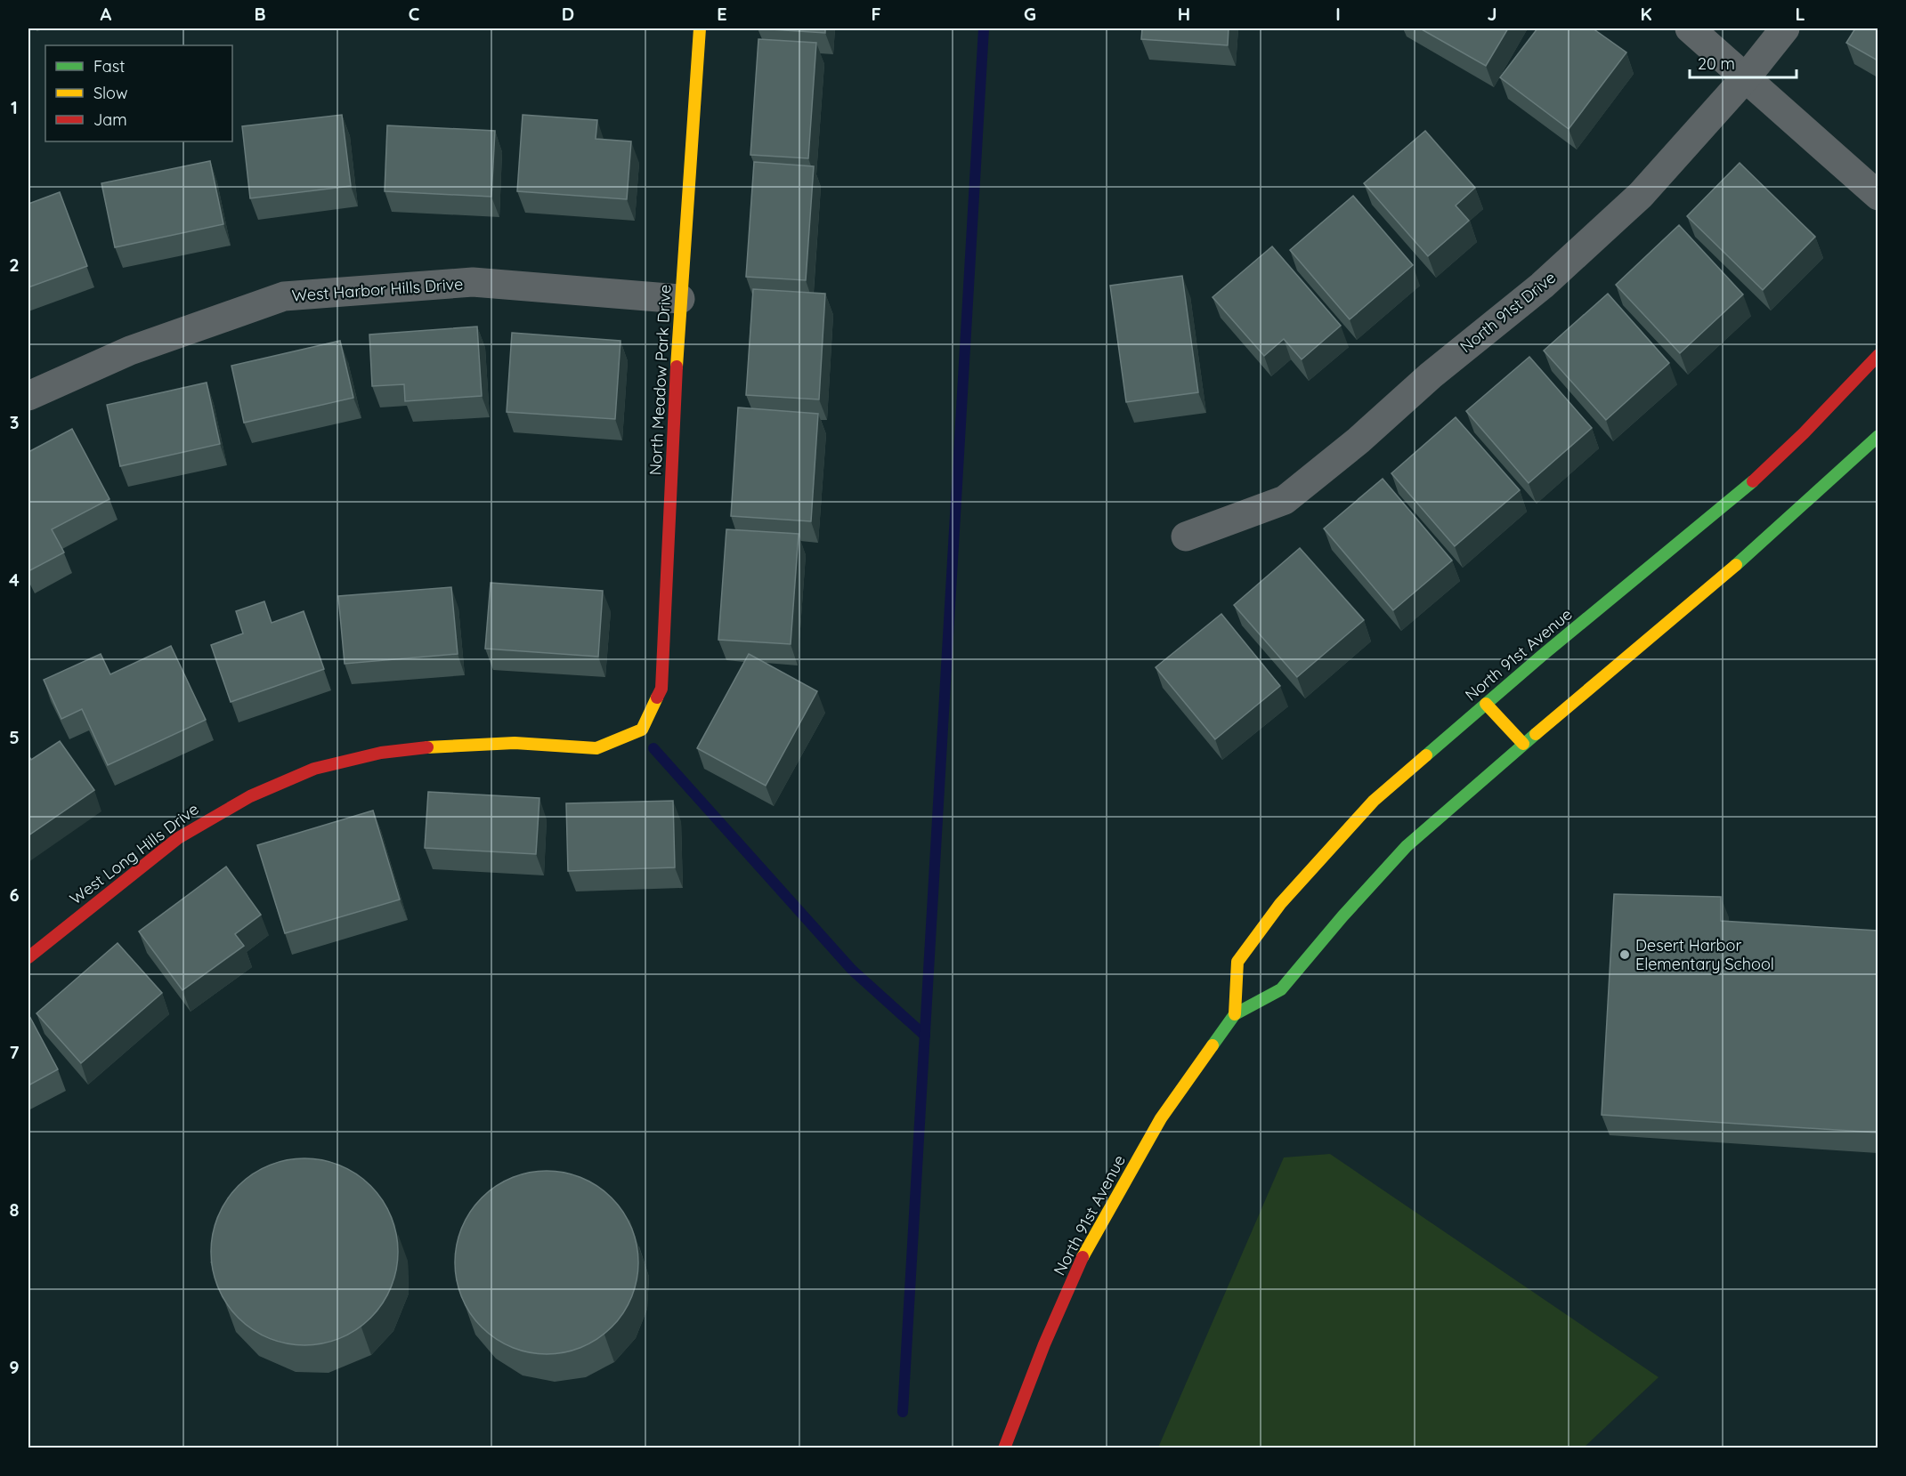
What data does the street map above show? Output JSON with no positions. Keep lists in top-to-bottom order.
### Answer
{
  "streets": {
    "main road": ["North Meadow Park Drive", "North 91st Avenue", "West Long Hills Drive"],
    "street": ["West Harbor Hills Drive", "North 91st Drive"]
  },
  "crossings": [
    ["West Harbor Hills Drive", "North Meadow Park Drive"],
    ["North Meadow Park Drive", "West Long Hills Drive"]
  ],
  "places": ["Desert Harbor Elementary School"],
  "legend": ["Fast", "Slow", "Jam"],
  "scale_bar": "20 m",
  "grid": {
    "columns": [
      "A",
      "B",
      "C",
      "D",
      "E",
      "F",
      "G",
      "H",
      "I",
      "J",
      "K",
      "L"
    ],
    "rows": [
      "1",
      "2",
      "3",
      "4",
      "5",
      "6",
      "7",
      "8",
      "9"
    ]
  }
}
